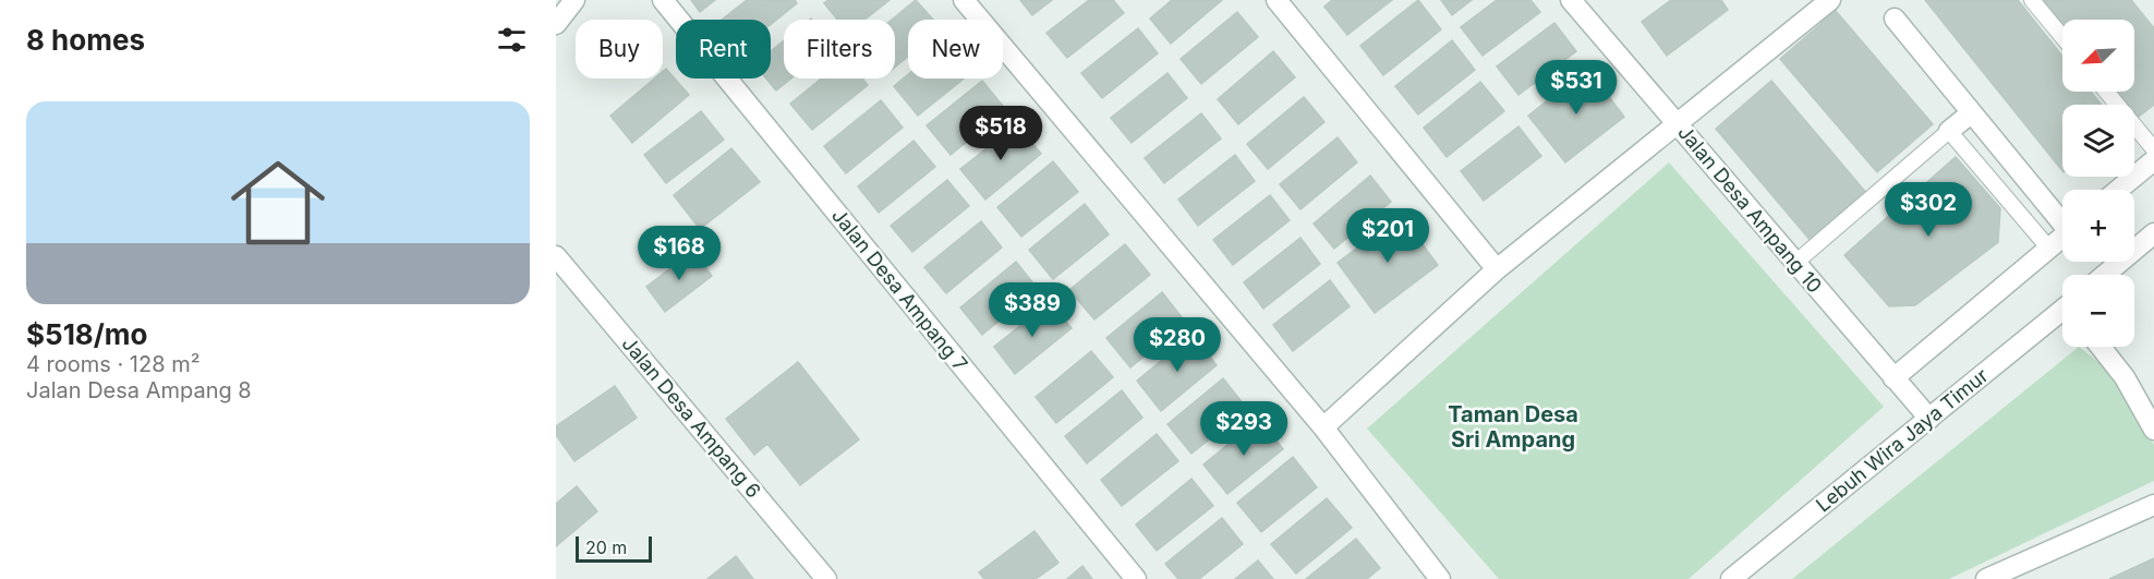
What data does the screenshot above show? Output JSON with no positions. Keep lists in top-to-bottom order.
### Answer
{
  "streets": {
    "street": [
      "Jalan Desa Ampang 10",
      "Jalan Desa Ampang 7",
      "Jalan Desa Ampang 6",
      "Lebuh Wira Jaya Timur"
    ]
  },
  "crossings": [
    ["Jalan Desa Ampang 10", "Lebuh Wira Jaya Timur"]
  ],
  "districts": ["Taman Desa Sri Ampang"],
  "scale_bar": "20 m",
  "north": "bottom left",
  "page": {
    "heading": "8 homes",
    "map_buttons": ["+", "−"],
    "chip": [
      "Buy",
      "Rent",
      "Filters",
      "New"
    ],
    "price": [
      "$531",
      "$518",
      "$302",
      "$201",
      "$168",
      "$389",
      "$280",
      "$293"
    ],
    "list": [
      {
        "name": "$518/mo",
        "note": "4 rooms · 128 m² · Jalan Desa Ampang 8"
      }
    ],
    "scale": "20 m"
  }
}
